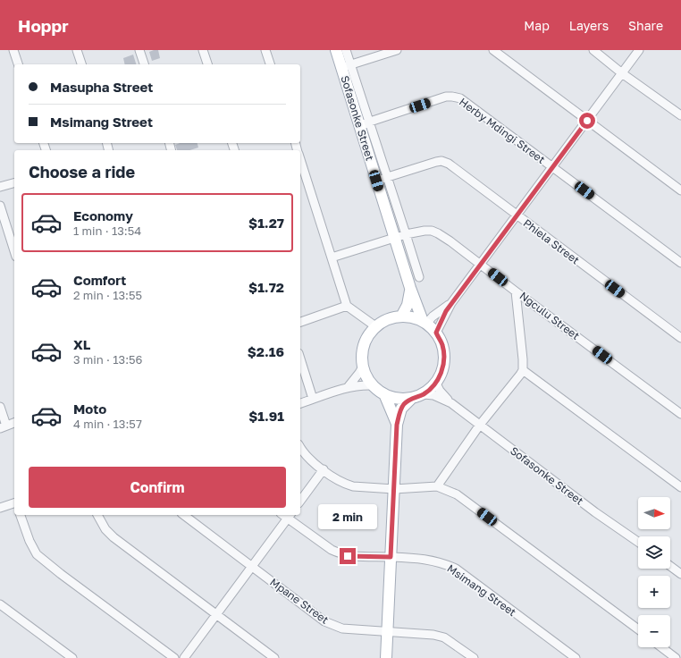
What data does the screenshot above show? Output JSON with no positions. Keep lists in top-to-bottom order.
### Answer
{
  "streets": {
    "main road": ["Sofasonke Street"],
    "street": [
      "Herby Mdingi Street",
      "Phiela Street",
      "Ngculu Street",
      "Msimang Street",
      "Mpane Street"
    ]
  },
  "crossings": [
    ["Sofasonke Street", "Herby Mdingi Street"],
    ["Sofasonke Street", "Phiela Street"],
    ["Sofasonke Street", "Ngculu Street"]
  ],
  "north": "right",
  "page": {
    "header": "Hoppr",
    "nav": ["Map", "Layers", "Share"],
    "banner": ["Masupha Street", "Msimang Street"],
    "heading": "Choose a ride",
    "list": [
      {
        "name": "Economy",
        "note": "1 min · 13:54",
        "value": "$1.27"
      },
      {
        "name": "Comfort",
        "note": "2 min · 13:55",
        "value": "$1.72"
      },
      {
        "name": "XL",
        "note": "3 min · 13:56",
        "value": "$2.16"
      },
      {
        "name": "Moto",
        "note": "4 min · 13:57",
        "value": "$1.91"
      }
    ],
    "buttons": "Confirm",
    "map_buttons": ["+", "−"],
    "bubble": "2 min"
  }
}
